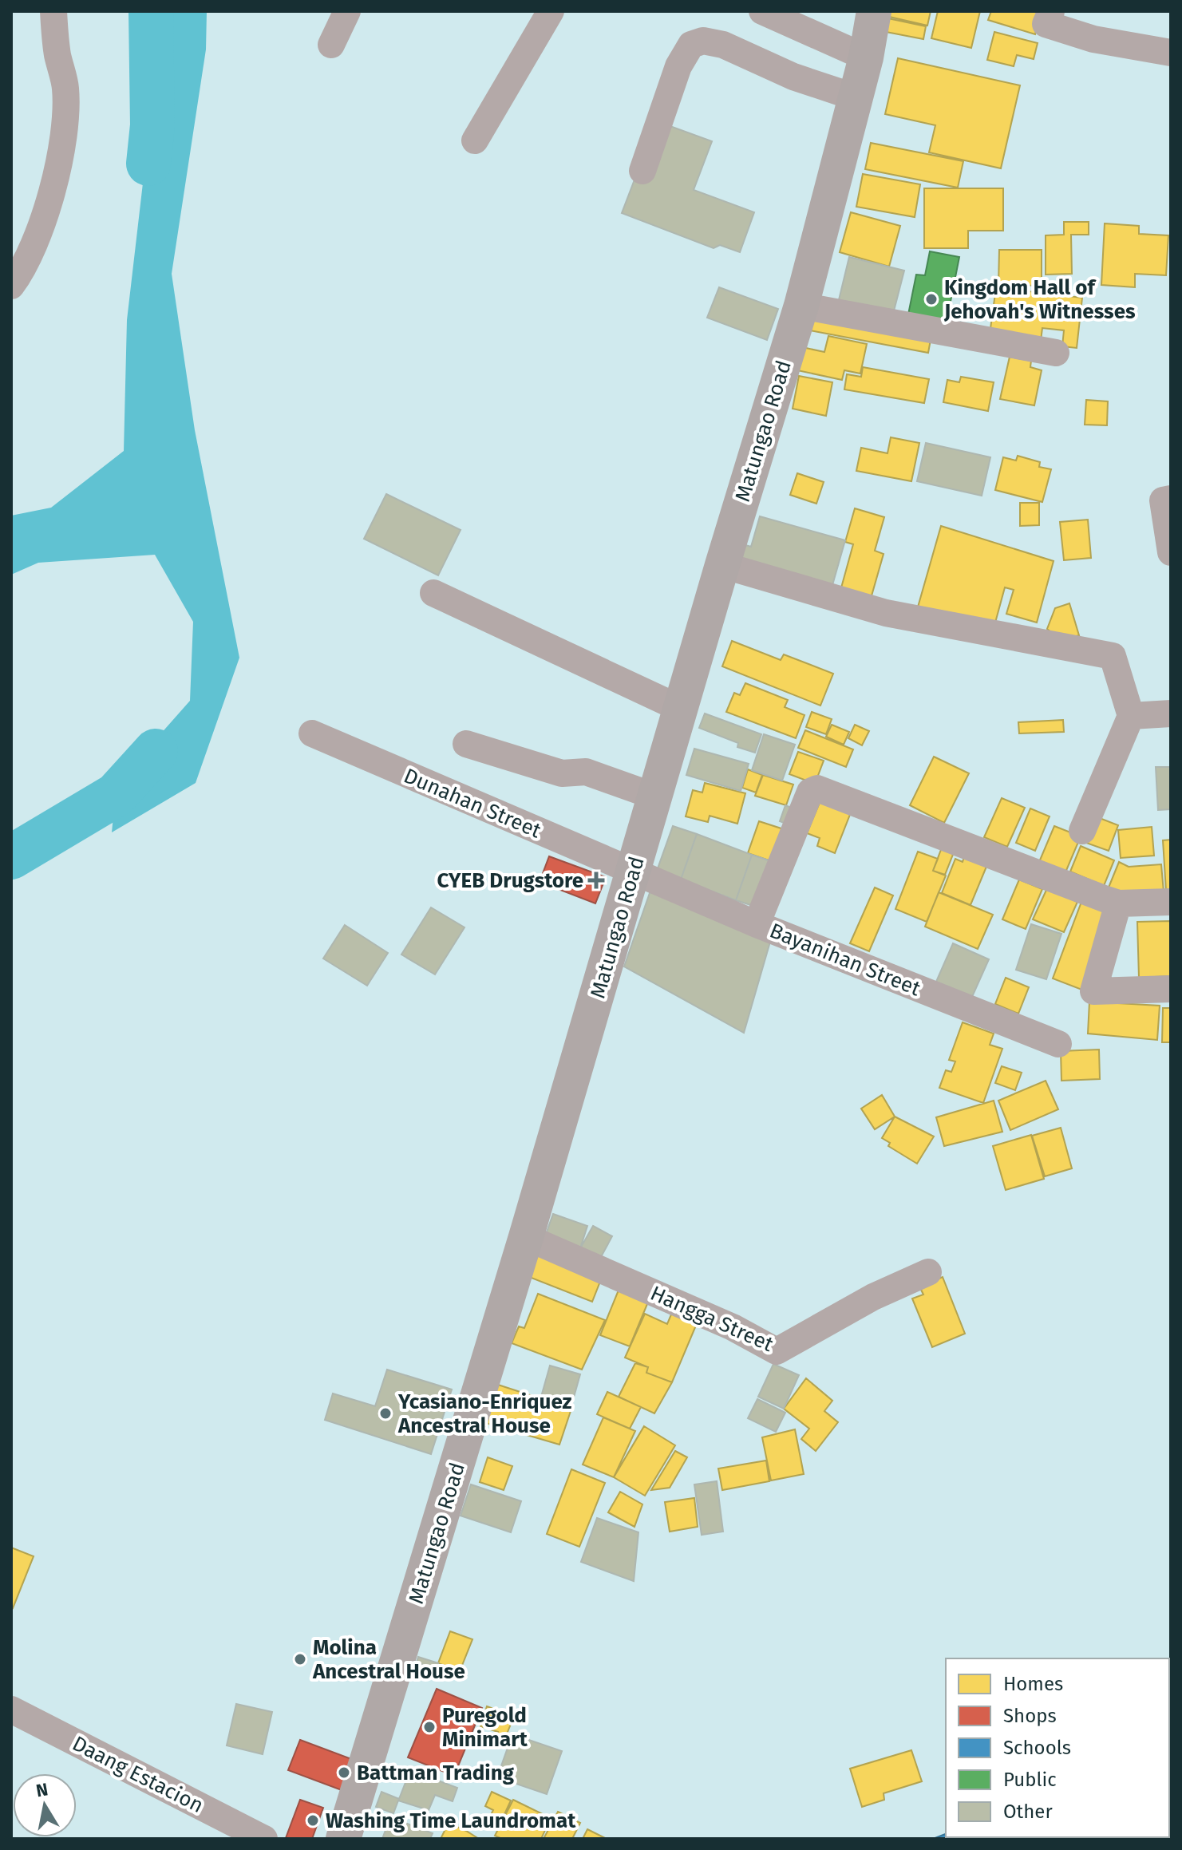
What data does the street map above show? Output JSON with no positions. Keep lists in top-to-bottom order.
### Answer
{
  "streets": {
    "main road": ["Matungao Road"],
    "street": [
      "Dunahan Street",
      "Bayanihan Street",
      "Hangga Street",
      "Daang Estacion"
    ]
  },
  "crossings": [
    ["Matungao Road", "Dunahan Street"],
    ["Matungao Road", "Bayanihan Street"],
    ["Matungao Road", "Hangga Street"],
    ["Dunahan Street", "Bayanihan Street"]
  ],
  "places": {
    "other": [
      "Kingdom Hall of Jehovah's Witnesses",
      "Ycasiano-Enriquez Ancestral House",
      "Molina Ancestral House",
      "Puregold Minimart",
      "Battman Trading",
      "Washing Time Laundromat"
    ],
    "health": ["CYEB Drugstore"]
  },
  "legend": [
    "Homes",
    "Shops",
    "Schools",
    "Public",
    "Other"
  ],
  "north": "top"
}
